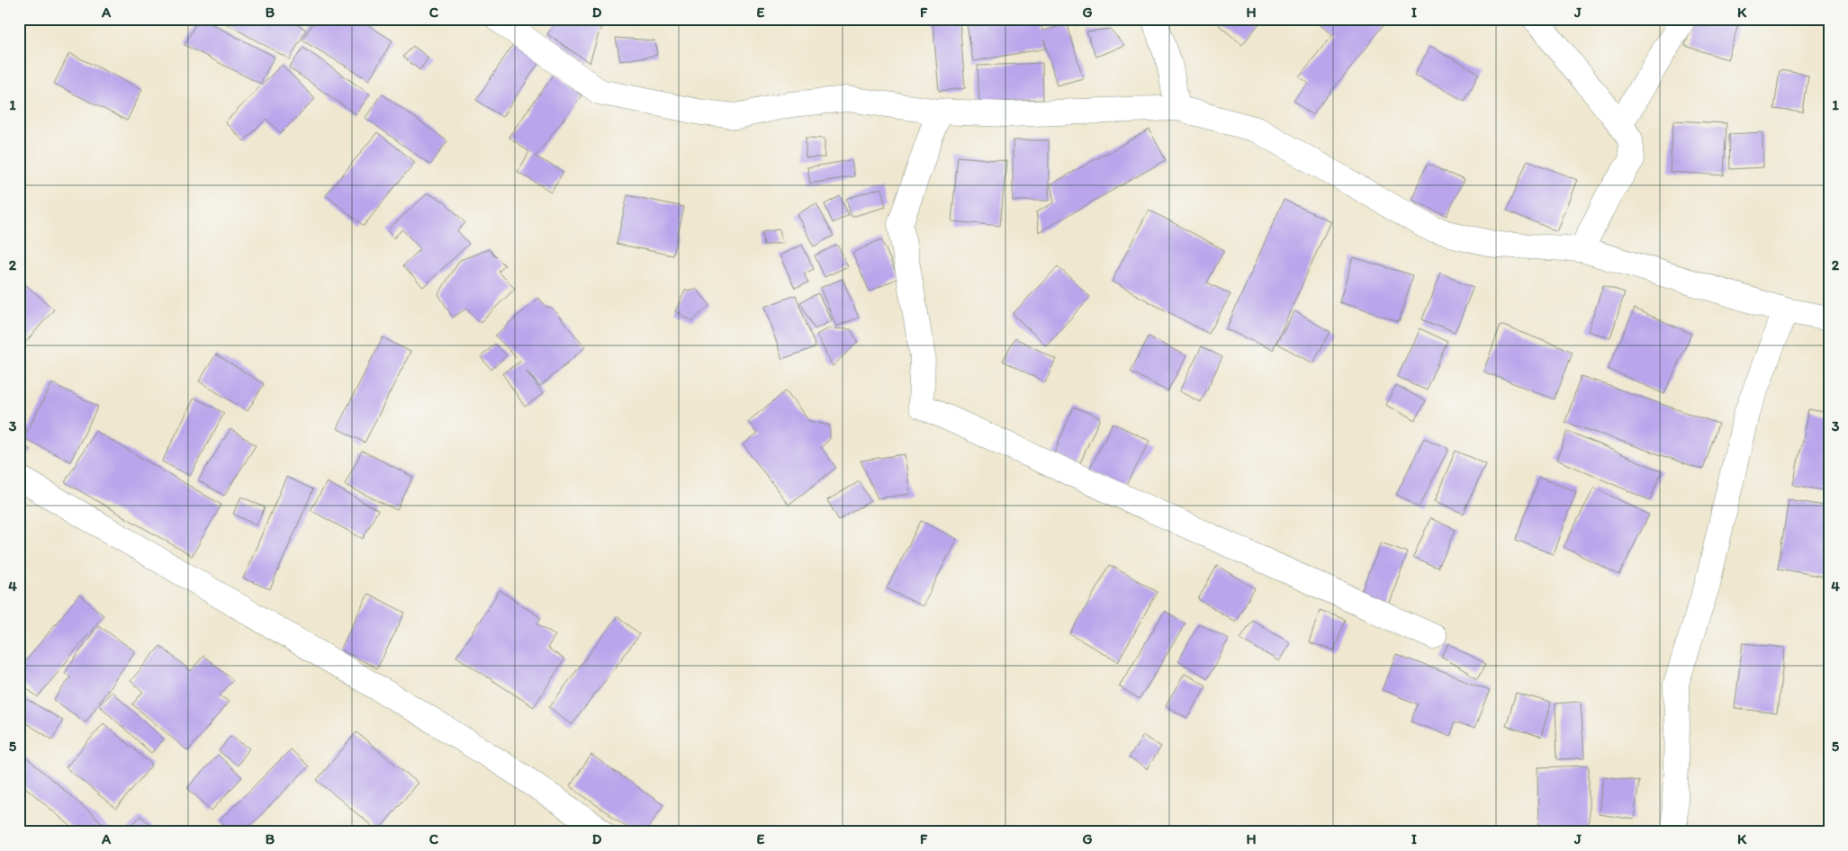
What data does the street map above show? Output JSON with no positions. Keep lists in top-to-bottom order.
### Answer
{
  "grid": {
    "columns": [
      "A",
      "B",
      "C",
      "D",
      "E",
      "F",
      "G",
      "H",
      "I",
      "J",
      "K"
    ],
    "rows": [
      "1",
      "2",
      "3",
      "4",
      "5"
    ]
  }
}
